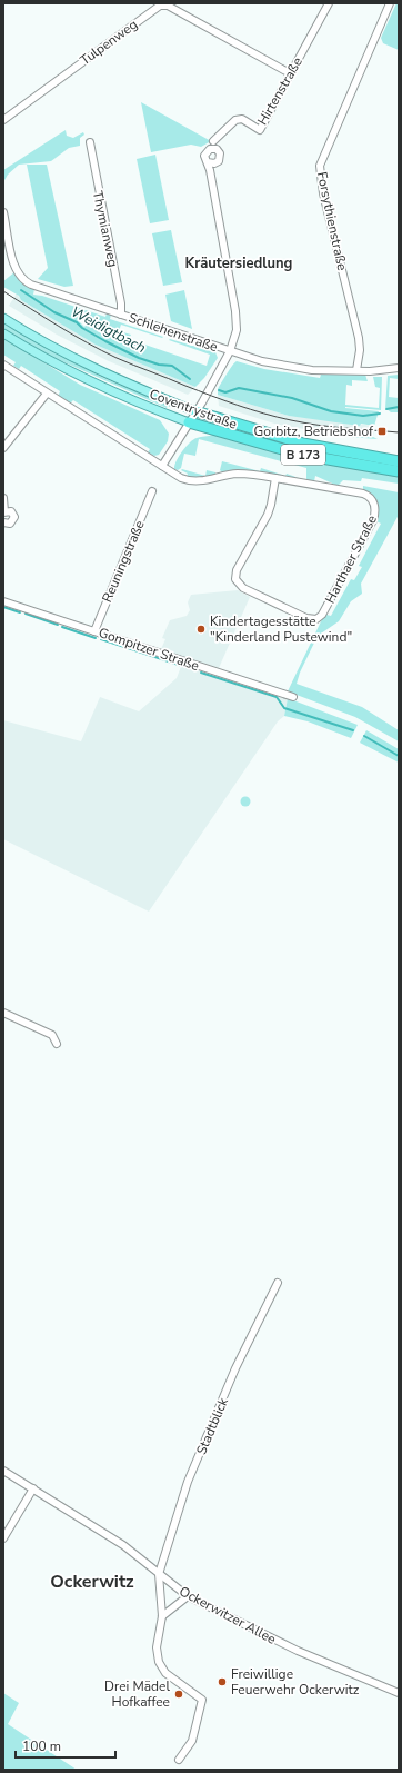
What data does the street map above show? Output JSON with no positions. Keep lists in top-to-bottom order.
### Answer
{
  "streets": {
    "highway": ["Coventrystraße", "B 173"],
    "street": [
      "Tulpenweg",
      "Hirtenstraße",
      "Forsythienstraße",
      "Thymianweg",
      "Schlehenstraße",
      "Harthaer Straße",
      "Reuningstraße",
      "Gompitzer Straße",
      "Stadtblick",
      "Ockerwitzer Allee"
    ]
  },
  "crossings": [
    ["Tulpenweg", "Hirtenstraße"],
    ["Forsythienstraße", "Schlehenstraße"],
    ["Thymianweg", "Schlehenstraße"],
    ["Reuningstraße", "Gompitzer Straße"],
    ["Stadtblick", "Ockerwitzer Allee"]
  ],
  "districts": ["Kräutersiedlung", "Ockerwitz"],
  "water": ["Weidigtbach"],
  "places": {
    "transit": ["Gorbitz, Betriebshof"],
    "other": ["Kindertagesstätte \"Kinderland Pustewind\"", "Freiwillige Feuerwehr Ockerwitz", "Drei Mädel Hofkaffee"]
  },
  "scale_bar": "100 m"
}
